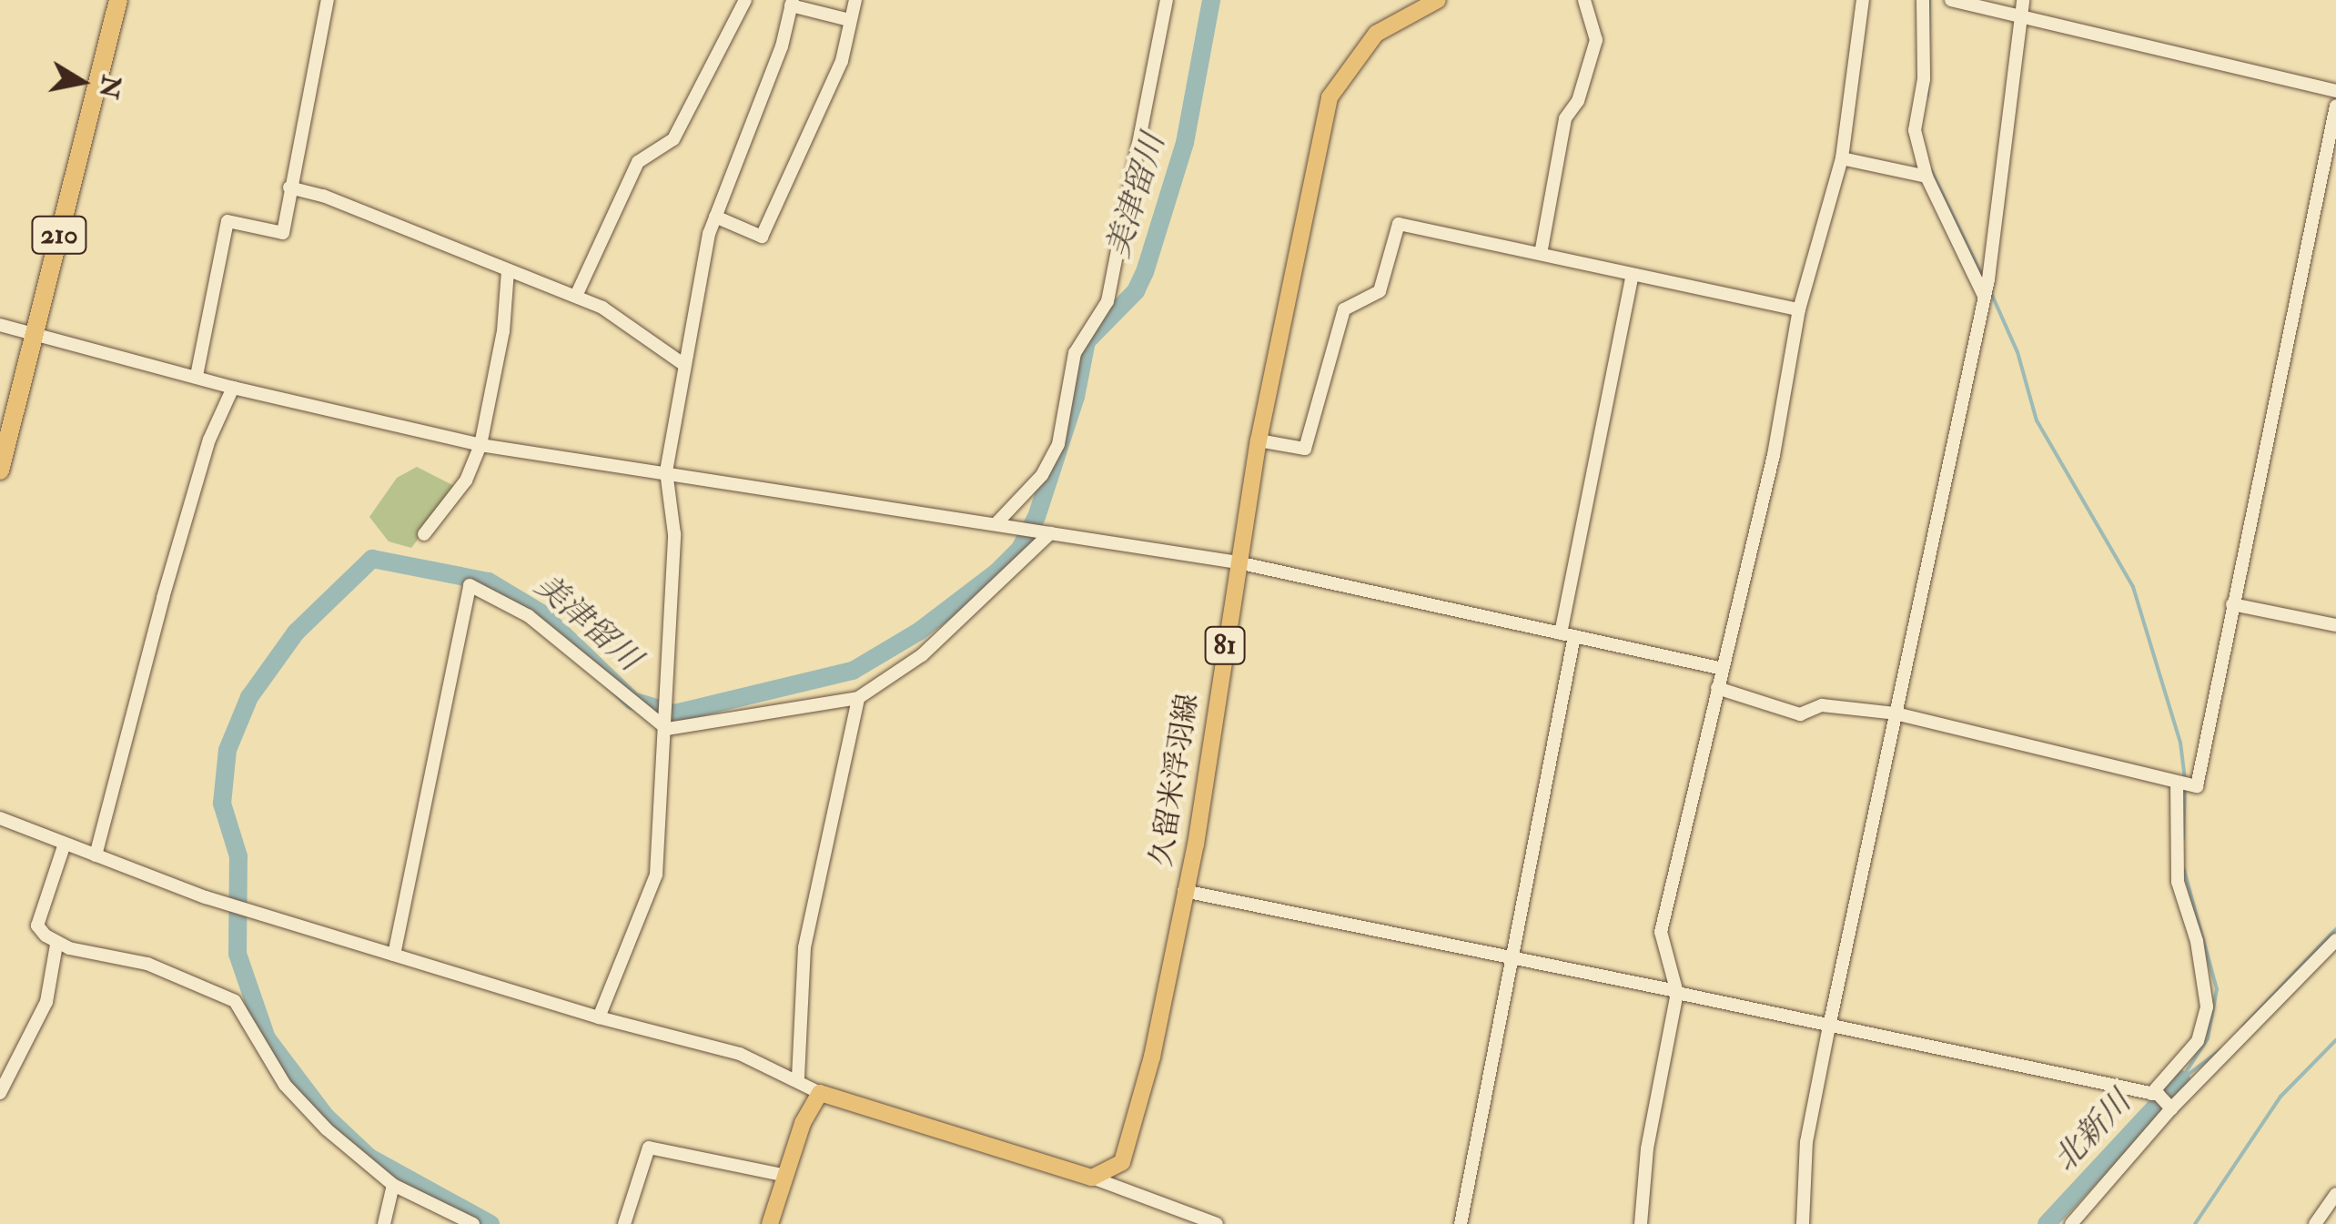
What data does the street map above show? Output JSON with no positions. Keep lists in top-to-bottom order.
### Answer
{
  "streets": {
    "highway": ["210"],
    "main road": ["81", "久留米浮羽線"]
  },
  "water": ["美津留川", "北新川"],
  "north": "right"
}
